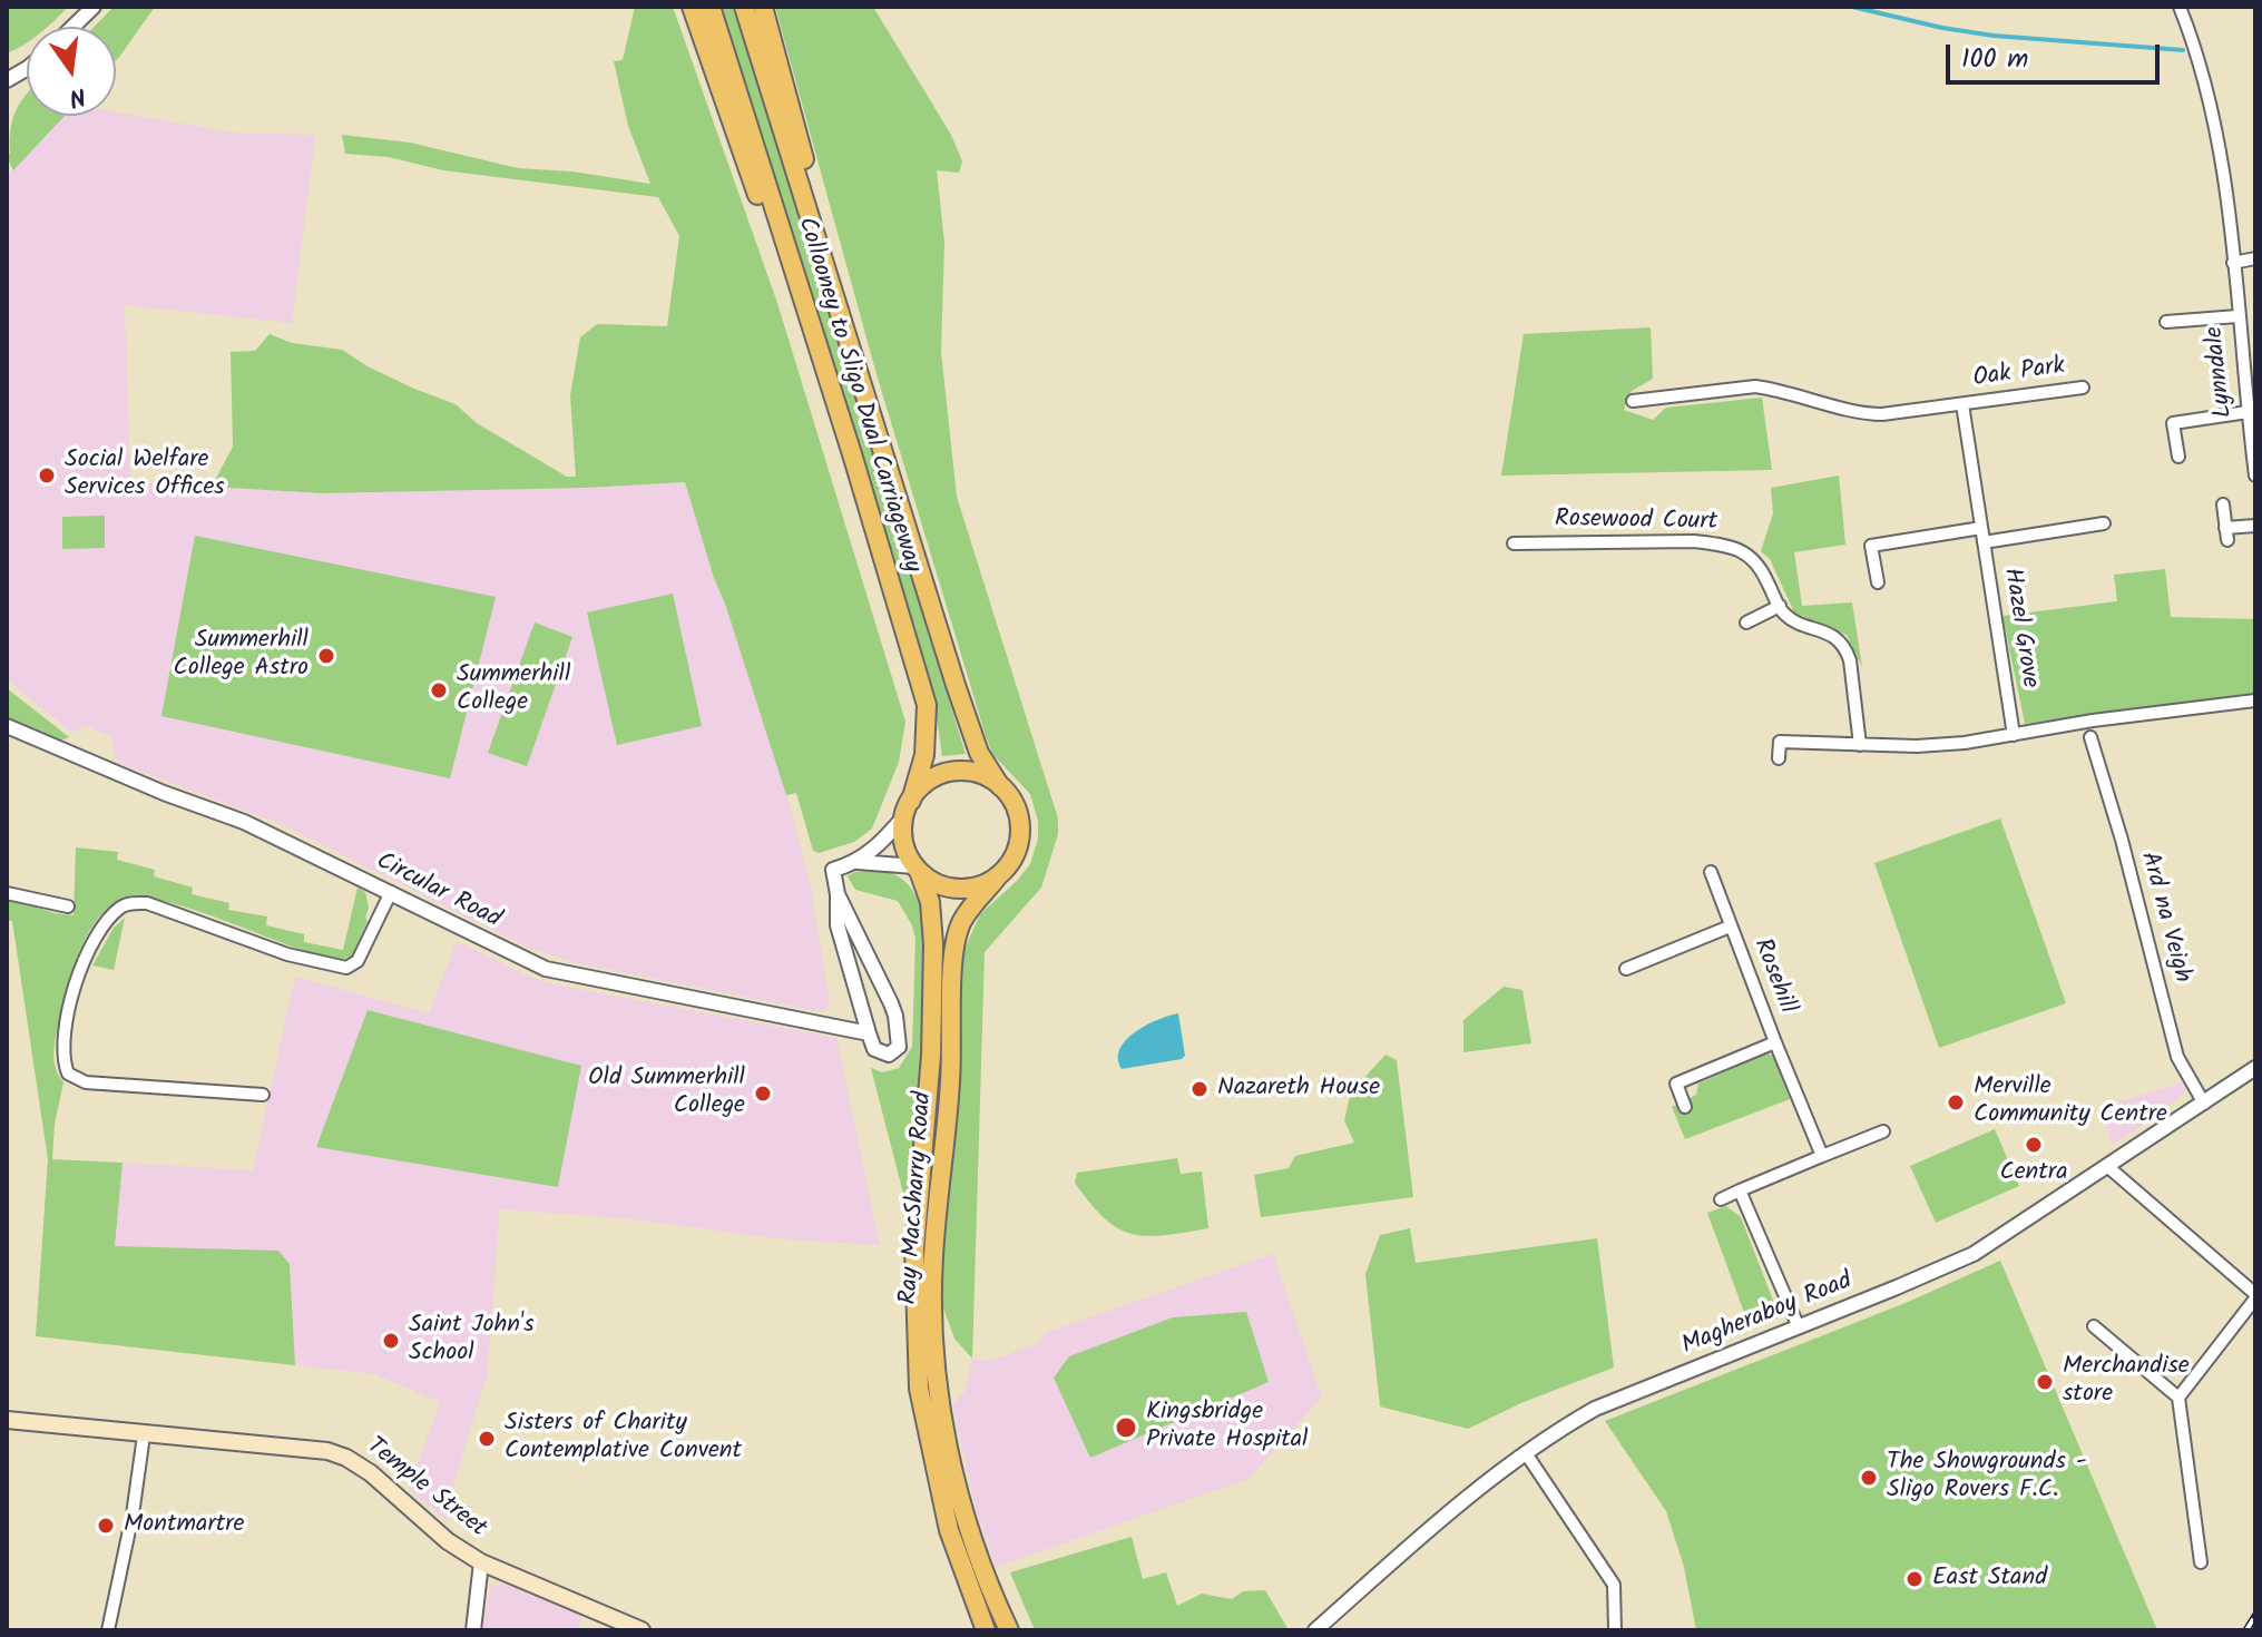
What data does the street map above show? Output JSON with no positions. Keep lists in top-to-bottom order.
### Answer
{
  "streets": {
    "highway": ["Collooney to Sligo Dual Carriageway", "Ray MacSharry Road"],
    "main road": ["Temple Street"],
    "street": [
      "Lynndale",
      "Oak Park",
      "Rosewood Court",
      "Hazel Grove",
      "Circular Road",
      "Ard na Veigh",
      "Rosehill",
      "Magheraboy Road"
    ]
  },
  "crossings": [
    ["Oak Park", "Hazel Grove"],
    ["Collooney to Sligo Dual Carriageway", "Ray MacSharry Road"],
    ["Ard na Veigh", "Magheraboy Road"]
  ],
  "places": [
    "Social Welfare Services Offices",
    "Summerhill College Astro",
    "Summerhill College",
    "Nazareth House",
    "Old Summerhill College",
    "Merville Community Centre",
    "Centra",
    "Saint John's School",
    "Merchandise store",
    "Kingsbridge Private Hospital",
    "Sisters of Charity Contemplative Convent",
    "The Showgrounds - Sligo Rovers F.C.",
    "Montmartre",
    "East Stand"
  ],
  "scale_bar": "100 m",
  "north": "bottom"
}
